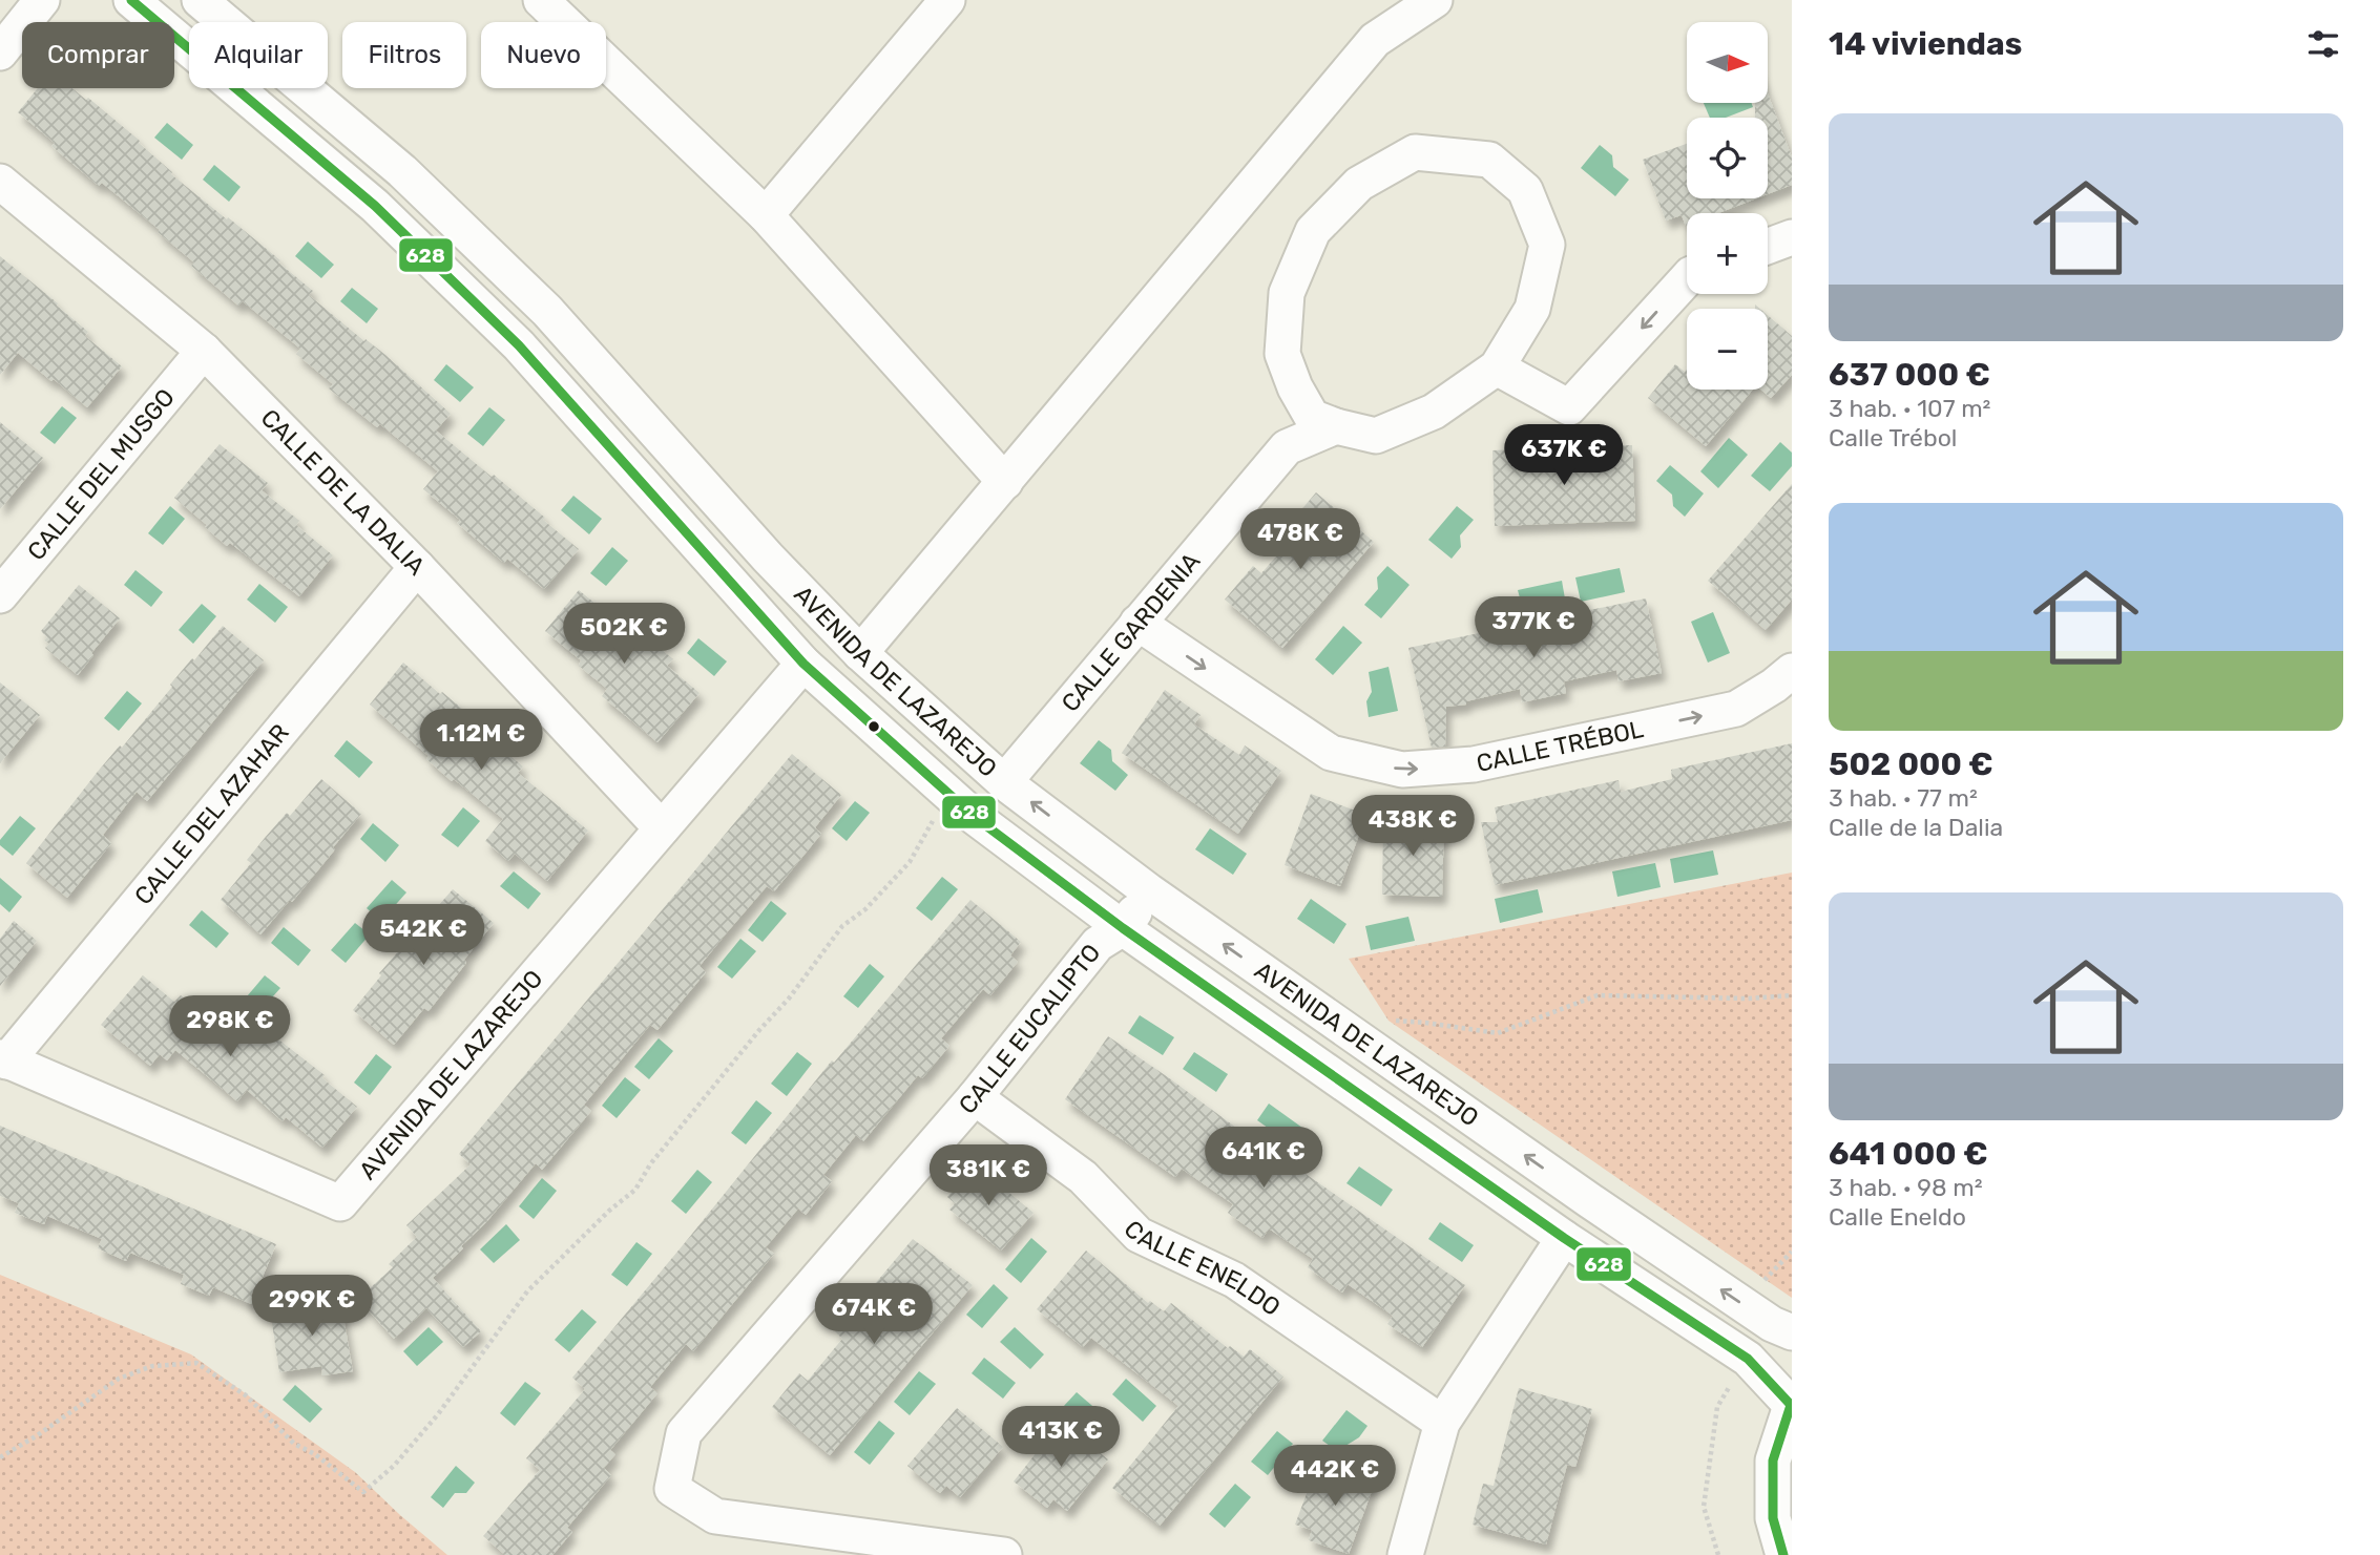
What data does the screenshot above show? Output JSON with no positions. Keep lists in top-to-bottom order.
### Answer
{
  "streets": {
    "street": [
      "CALLE DEL MUSGO",
      "CALLE DE LA DALIA",
      "CALLE GARDENIA",
      "AVENIDA DE LAZAREJO",
      "CALLE TRÉBOL",
      "CALLE DEL AZAHAR",
      "CALLE EUCALIPTO",
      "CALLE ENELDO"
    ]
  },
  "crossings": [
    ["CALLE DEL MUSGO", "CALLE DE LA DALIA"],
    ["CALLE DE LA DALIA", "AVENIDA DE LAZAREJO"],
    ["CALLE DE LA DALIA", "CALLE DEL AZAHAR"],
    ["CALLE GARDENIA", "AVENIDA DE LAZAREJO"],
    ["CALLE GARDENIA", "CALLE TRÉBOL"],
    ["AVENIDA DE LAZAREJO", "CALLE DEL AZAHAR"],
    ["AVENIDA DE LAZAREJO", "CALLE EUCALIPTO"],
    ["CALLE EUCALIPTO", "CALLE ENELDO"]
  ],
  "one_way": ["CALLE TRÉBOL"],
  "lines": ["transit line 628"],
  "north": "right",
  "page": {
    "heading": "14 viviendas",
    "map_buttons": ["+", "−"],
    "chip": [
      "Comprar",
      "Alquilar",
      "Filtros",
      "Nuevo"
    ],
    "list": [
      {
        "name": "637 000 €",
        "note": "3 hab. · 107 m² · Calle Trébol"
      },
      {
        "name": "502 000 €",
        "note": "3 hab. · 77 m² · Calle de la Dalia"
      },
      {
        "name": "641 000 €",
        "note": "3 hab. · 98 m² · Calle Eneldo"
      }
    ],
    "price": [
      "637K €",
      "478K €",
      "377K €",
      "502K €",
      "1.12M €",
      "438K €",
      "542K €",
      "298K €",
      "641K €",
      "381K €",
      "299K €",
      "674K €",
      "413K €",
      "442K €"
    ]
  }
}
